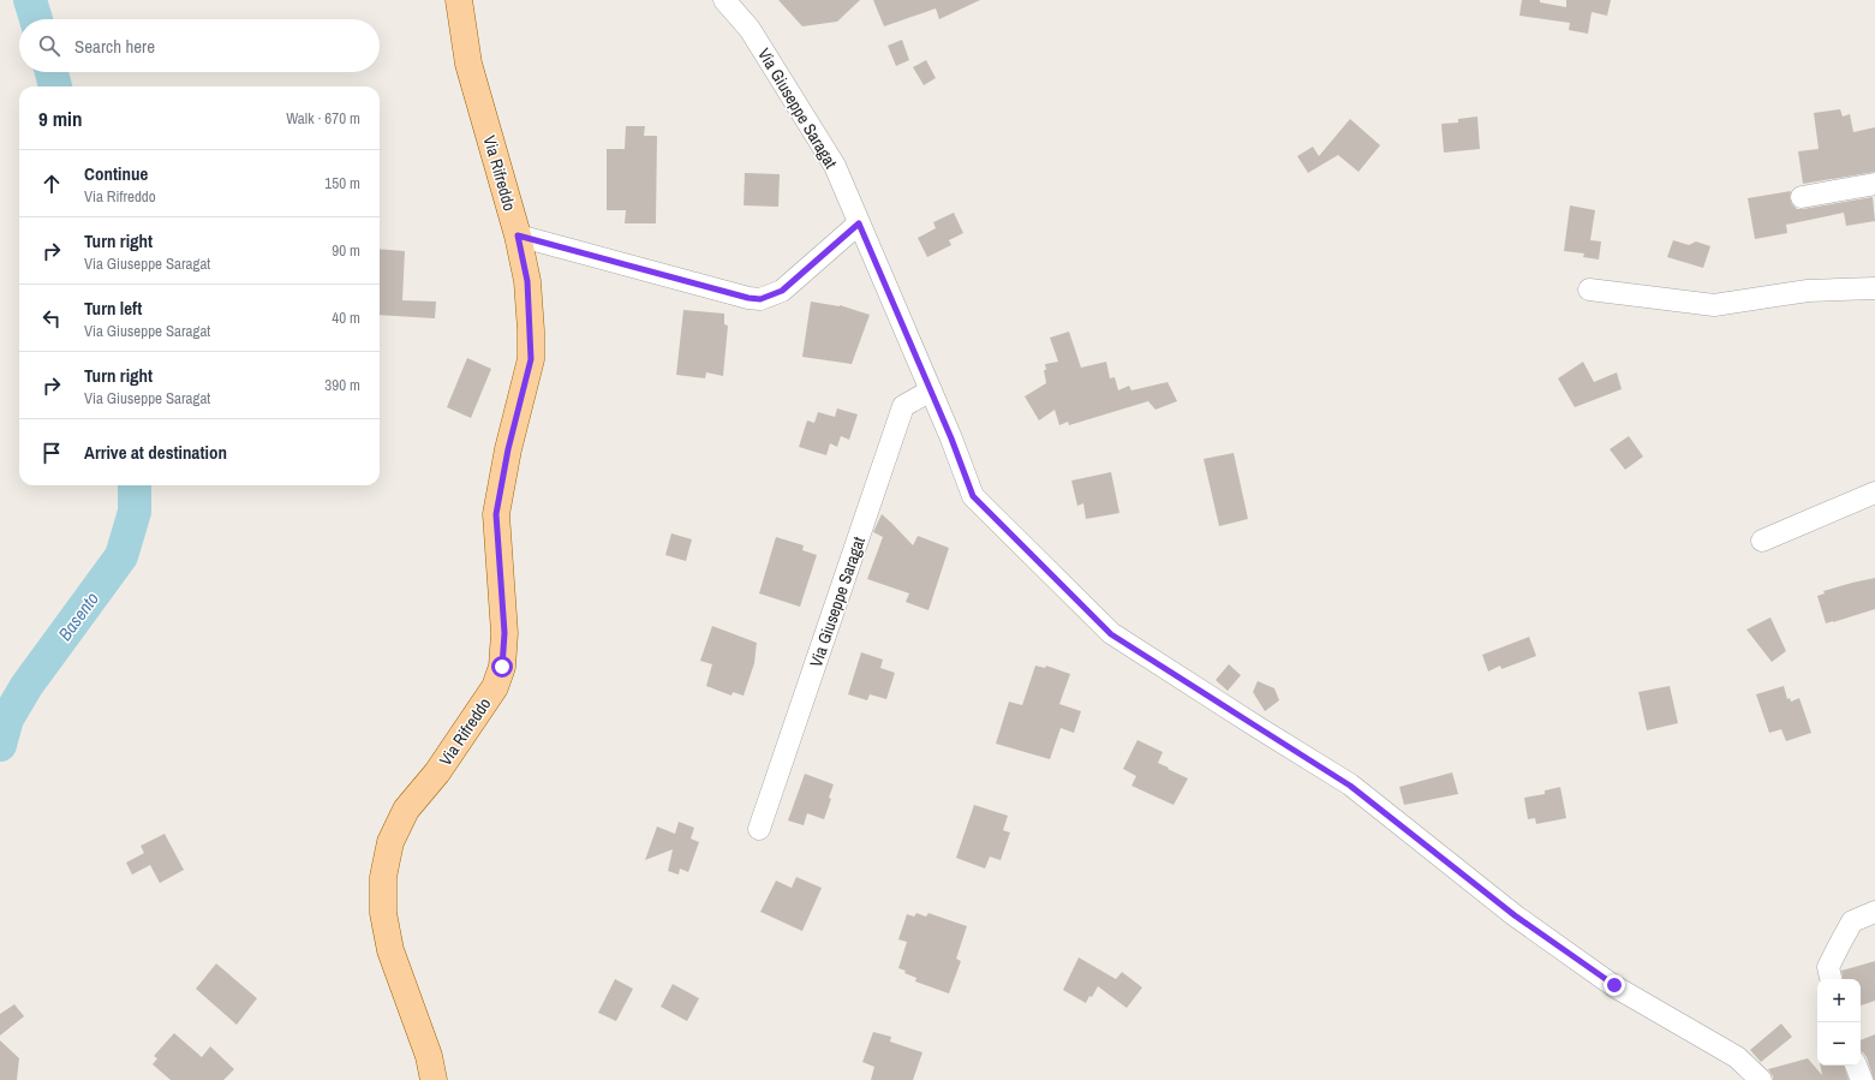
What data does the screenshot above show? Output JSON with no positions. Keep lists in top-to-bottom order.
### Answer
{
  "streets": {
    "main road": ["Via Rifreddo"],
    "street": ["Via Giuseppe Saragat"]
  },
  "water": ["Basento"],
  "page": {
    "search": "Search here",
    "heading": ["9 min", "Walk · 670 m"],
    "list": [
      ["Continue", "Via Rifreddo", "150 m"],
      ["Turn right", "Via Giuseppe Saragat", "90 m"],
      ["Turn left", "Via Giuseppe Saragat", "40 m"],
      ["Turn right", "Via Giuseppe Saragat", "390 m"],
      "Arrive at destination"
    ],
    "map_buttons": ["+", "−"]
  }
}
